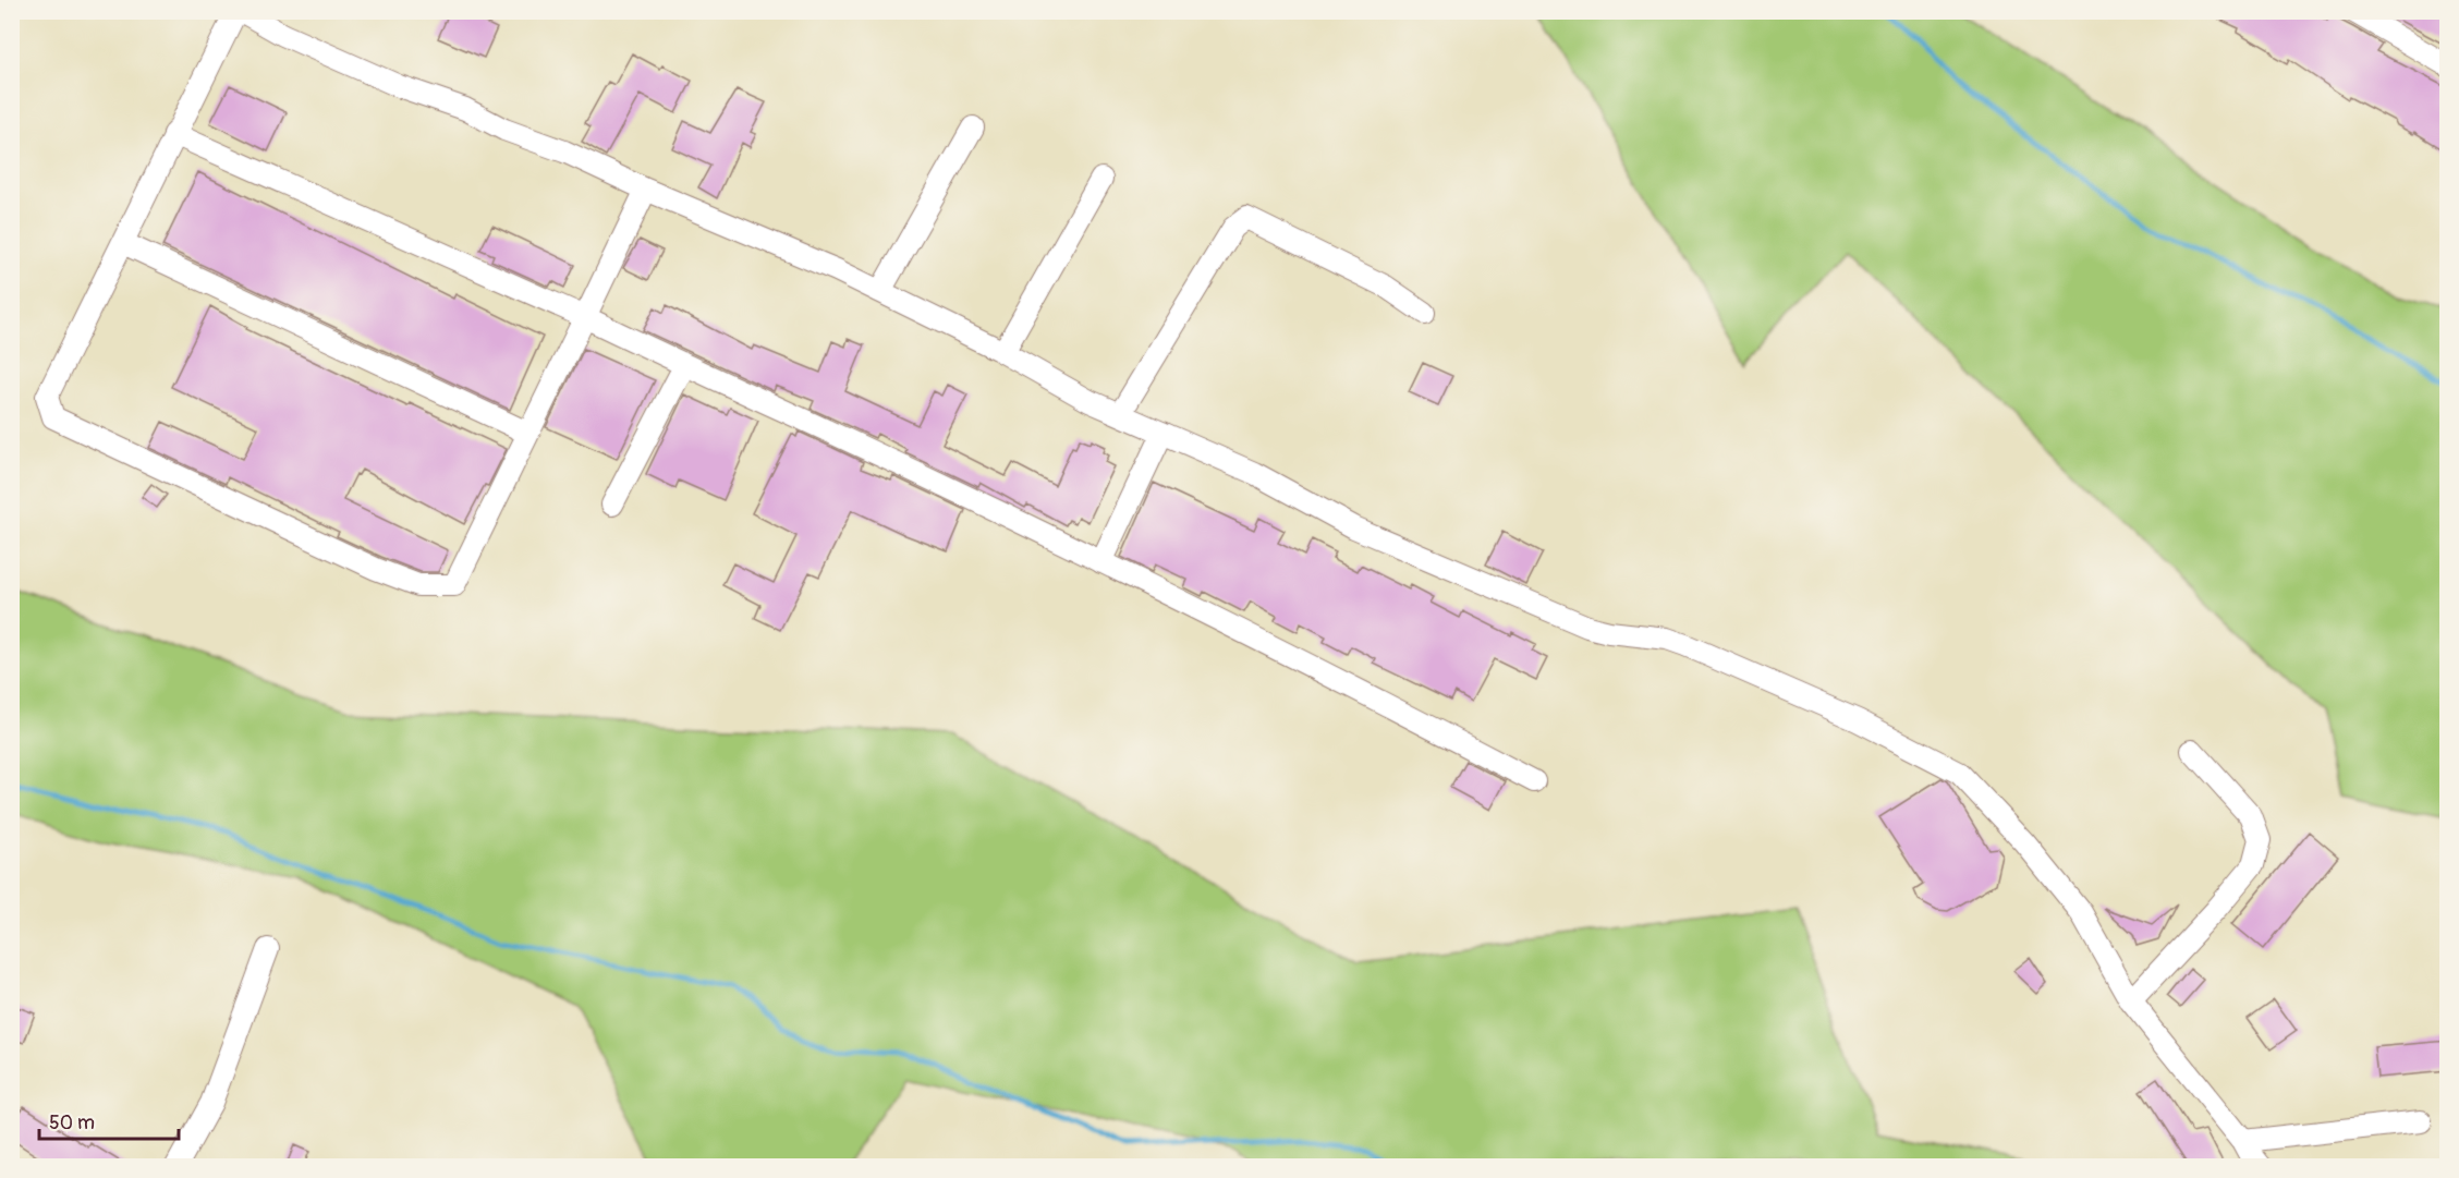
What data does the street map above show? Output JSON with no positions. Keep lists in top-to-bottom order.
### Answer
{
  "scale_bar": "50 m"
}
